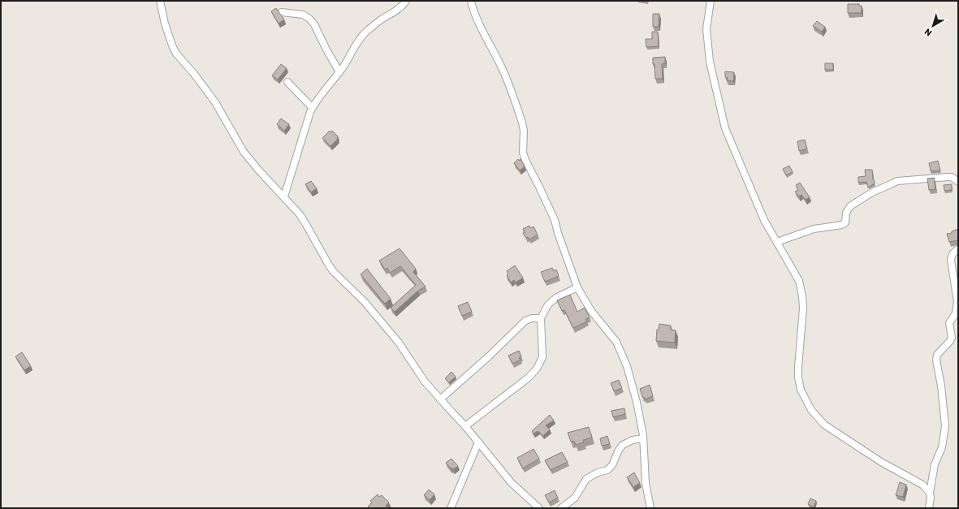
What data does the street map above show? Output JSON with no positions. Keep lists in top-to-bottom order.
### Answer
{
  "north": "bottom left"
}
